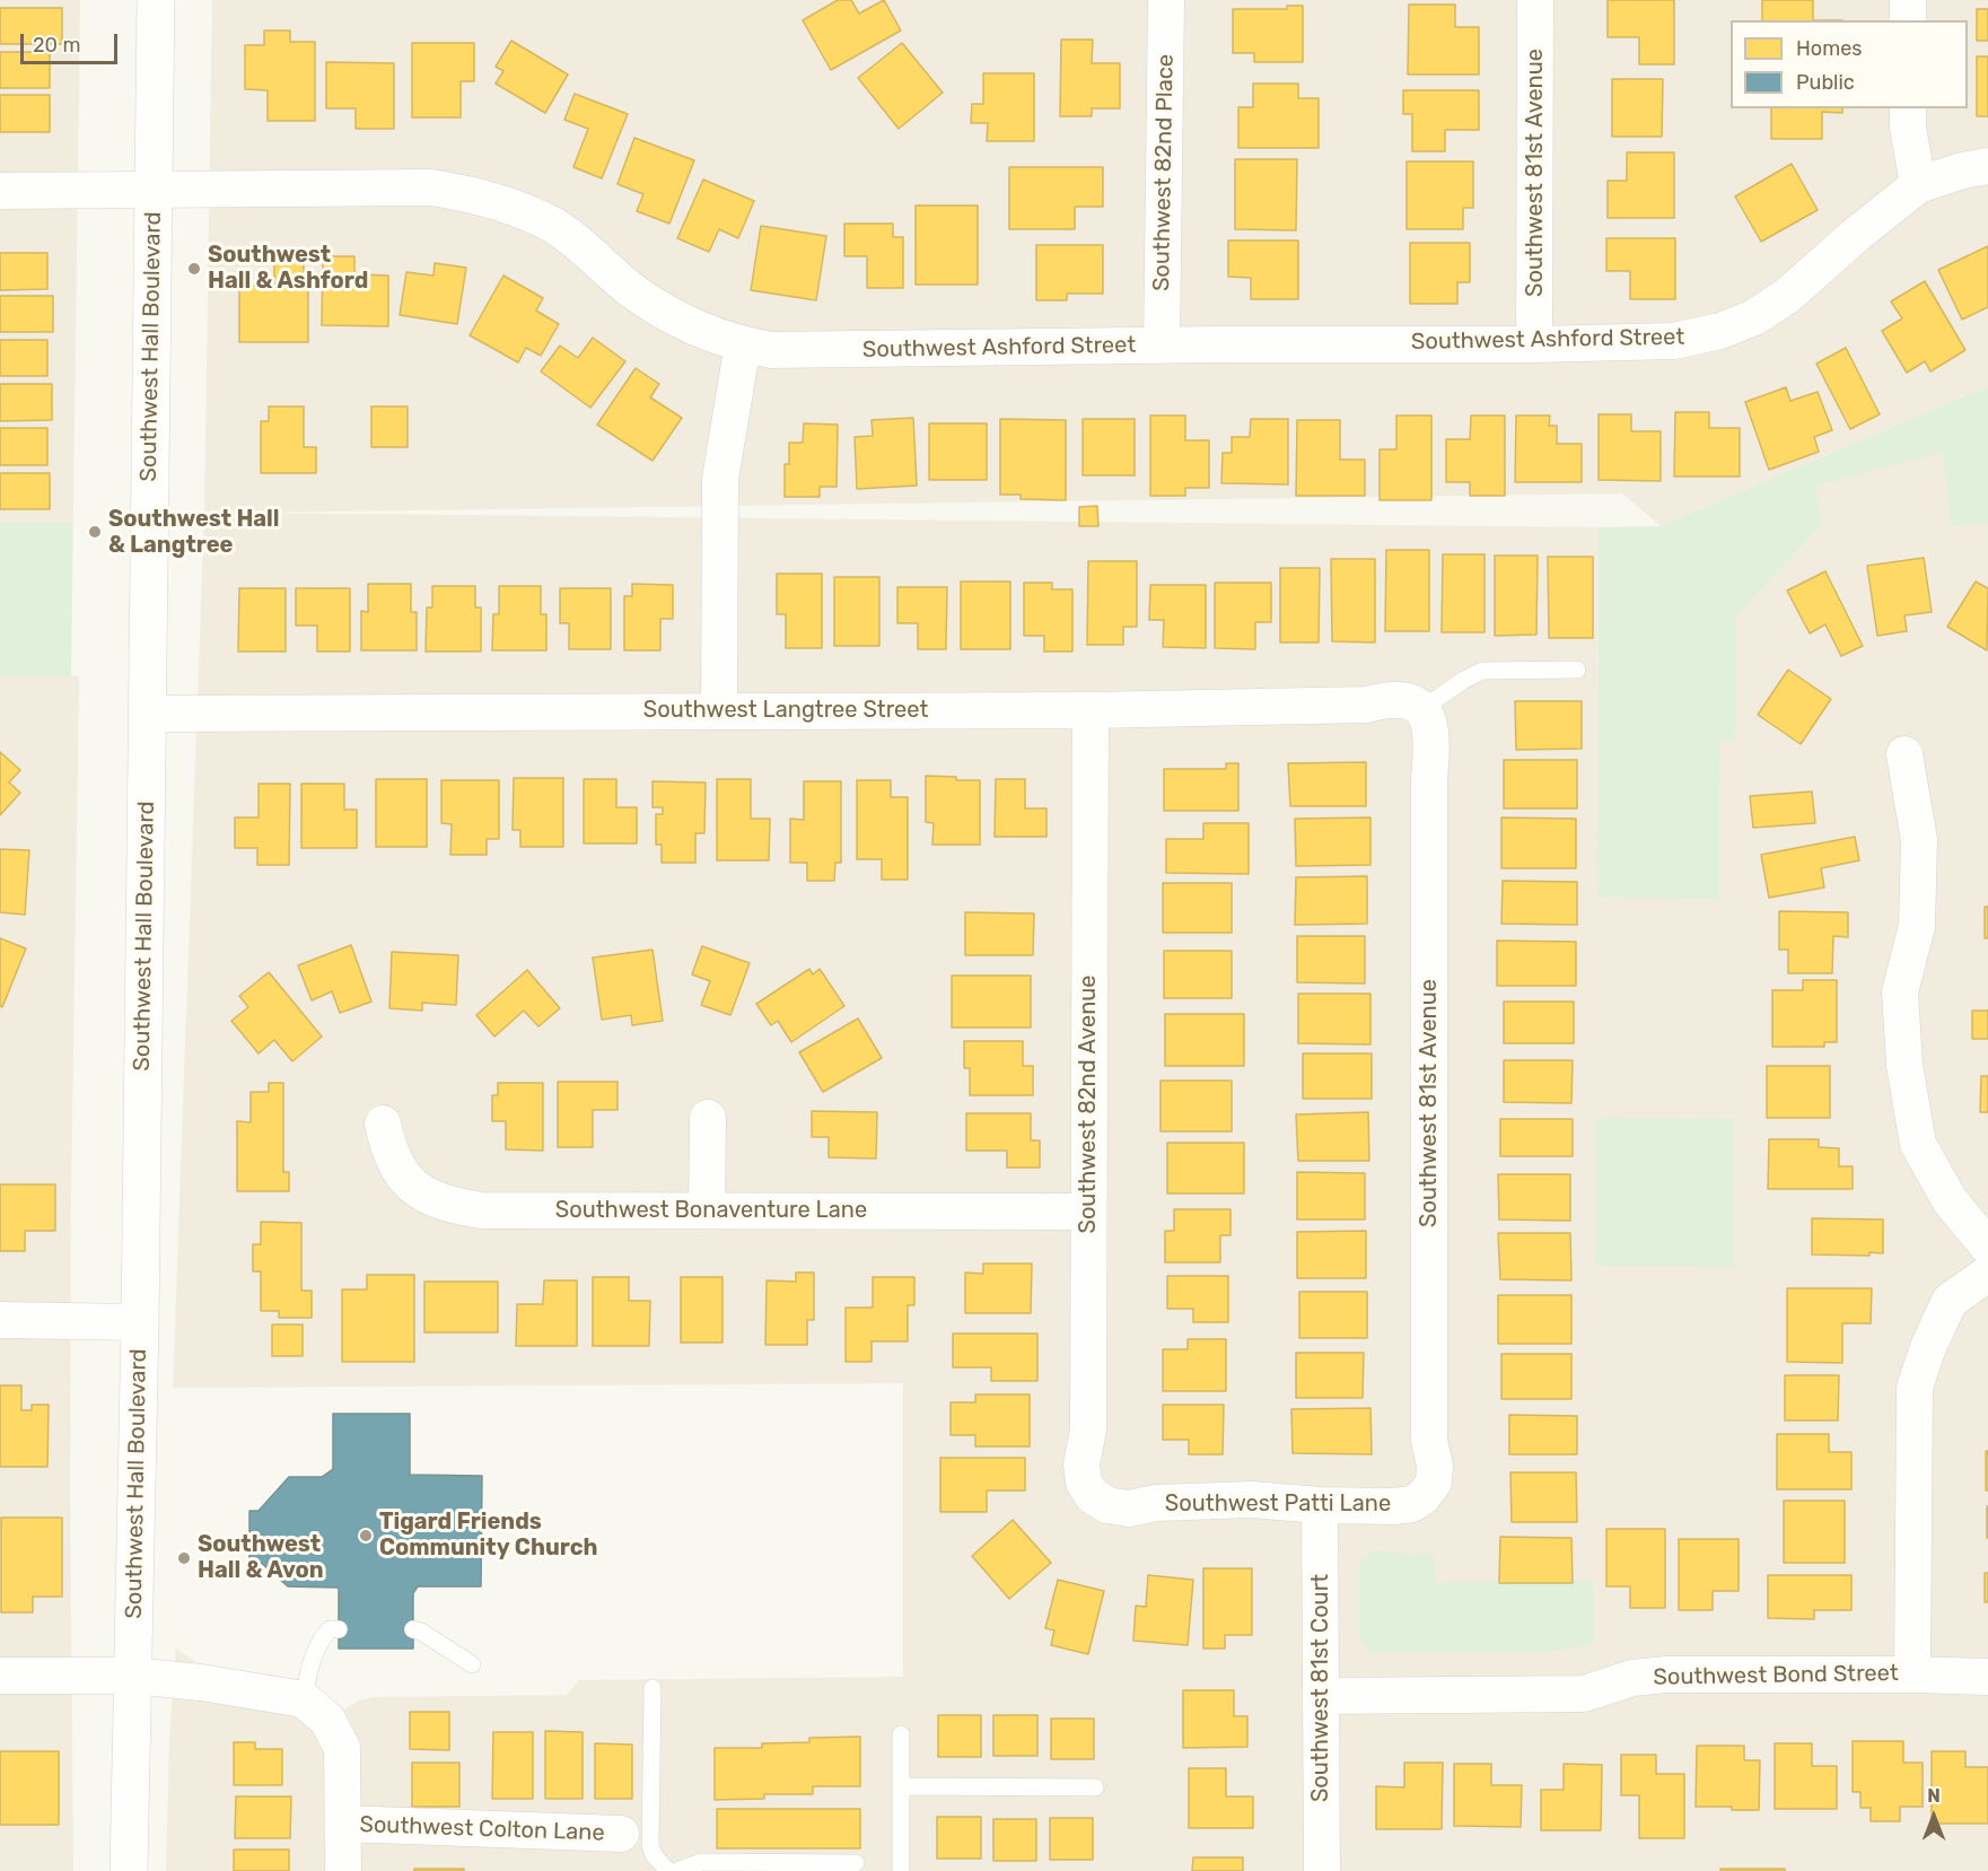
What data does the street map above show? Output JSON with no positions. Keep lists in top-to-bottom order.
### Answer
{
  "streets": {
    "main road": ["Southwest Hall Boulevard"],
    "street": [
      "Southwest 82nd Place",
      "Southwest 81st Avenue",
      "Southwest Ashford Street",
      "Southwest Langtree Street",
      "Southwest 82nd Avenue",
      "Southwest Bonaventure Lane",
      "Southwest Patti Lane",
      "Southwest Bond Street",
      "Southwest 81st Court",
      "Southwest Colton Lane"
    ]
  },
  "crossings": [
    ["Southwest 82nd Place", "Southwest Ashford Street"],
    ["Southwest 81st Avenue", "Southwest Ashford Street"],
    ["Southwest 81st Avenue", "Southwest Langtree Street"],
    ["Southwest 81st Avenue", "Southwest Patti Lane"],
    ["Southwest Ashford Street", "Southwest Hall Boulevard"],
    ["Southwest Hall Boulevard", "Southwest Langtree Street"],
    ["Southwest Langtree Street", "Southwest 82nd Avenue"],
    ["Southwest 82nd Avenue", "Southwest Bonaventure Lane"],
    ["Southwest 82nd Avenue", "Southwest Patti Lane"],
    ["Southwest Patti Lane", "Southwest 81st Court"],
    ["Southwest Bond Street", "Southwest 81st Court"]
  ],
  "places": [
    "Southwest Hall & Ashford",
    "Southwest Hall & Langtree",
    "Tigard Friends Community Church",
    "Southwest Hall & Avon"
  ],
  "legend": ["Homes", "Public"],
  "scale_bar": "20 m",
  "north": "top"
}
